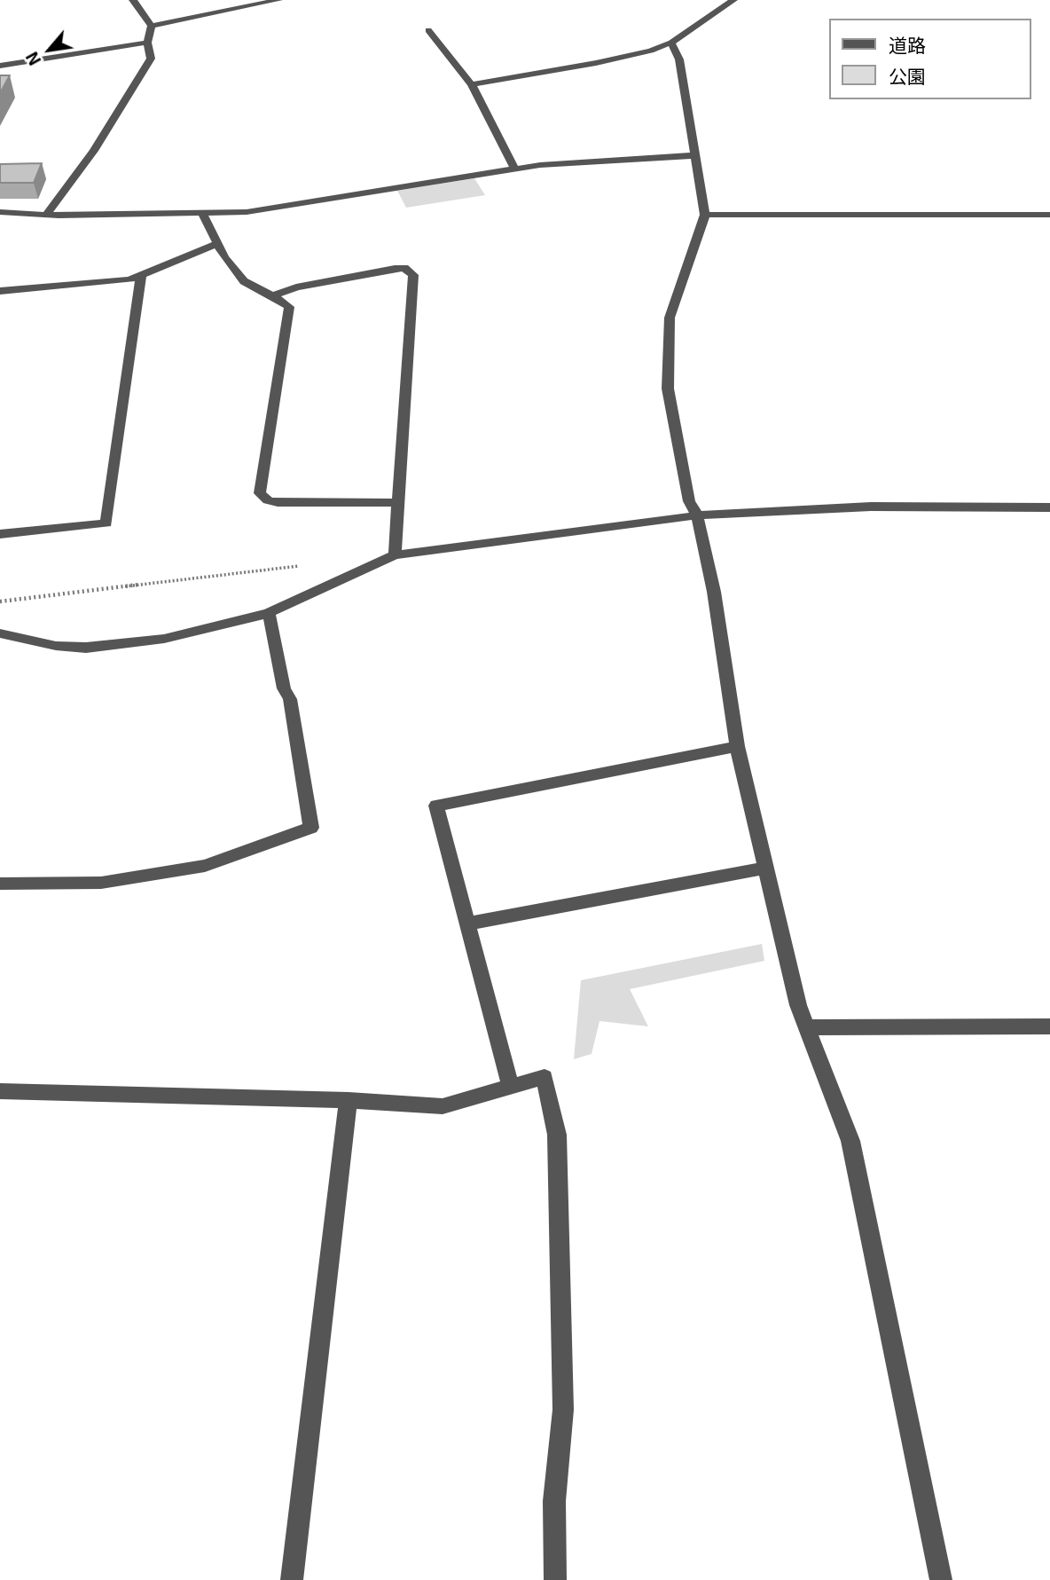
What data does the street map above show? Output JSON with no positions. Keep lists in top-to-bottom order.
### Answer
{
  "legend": ["道路", "公園"],
  "north": "bottom left"
}
